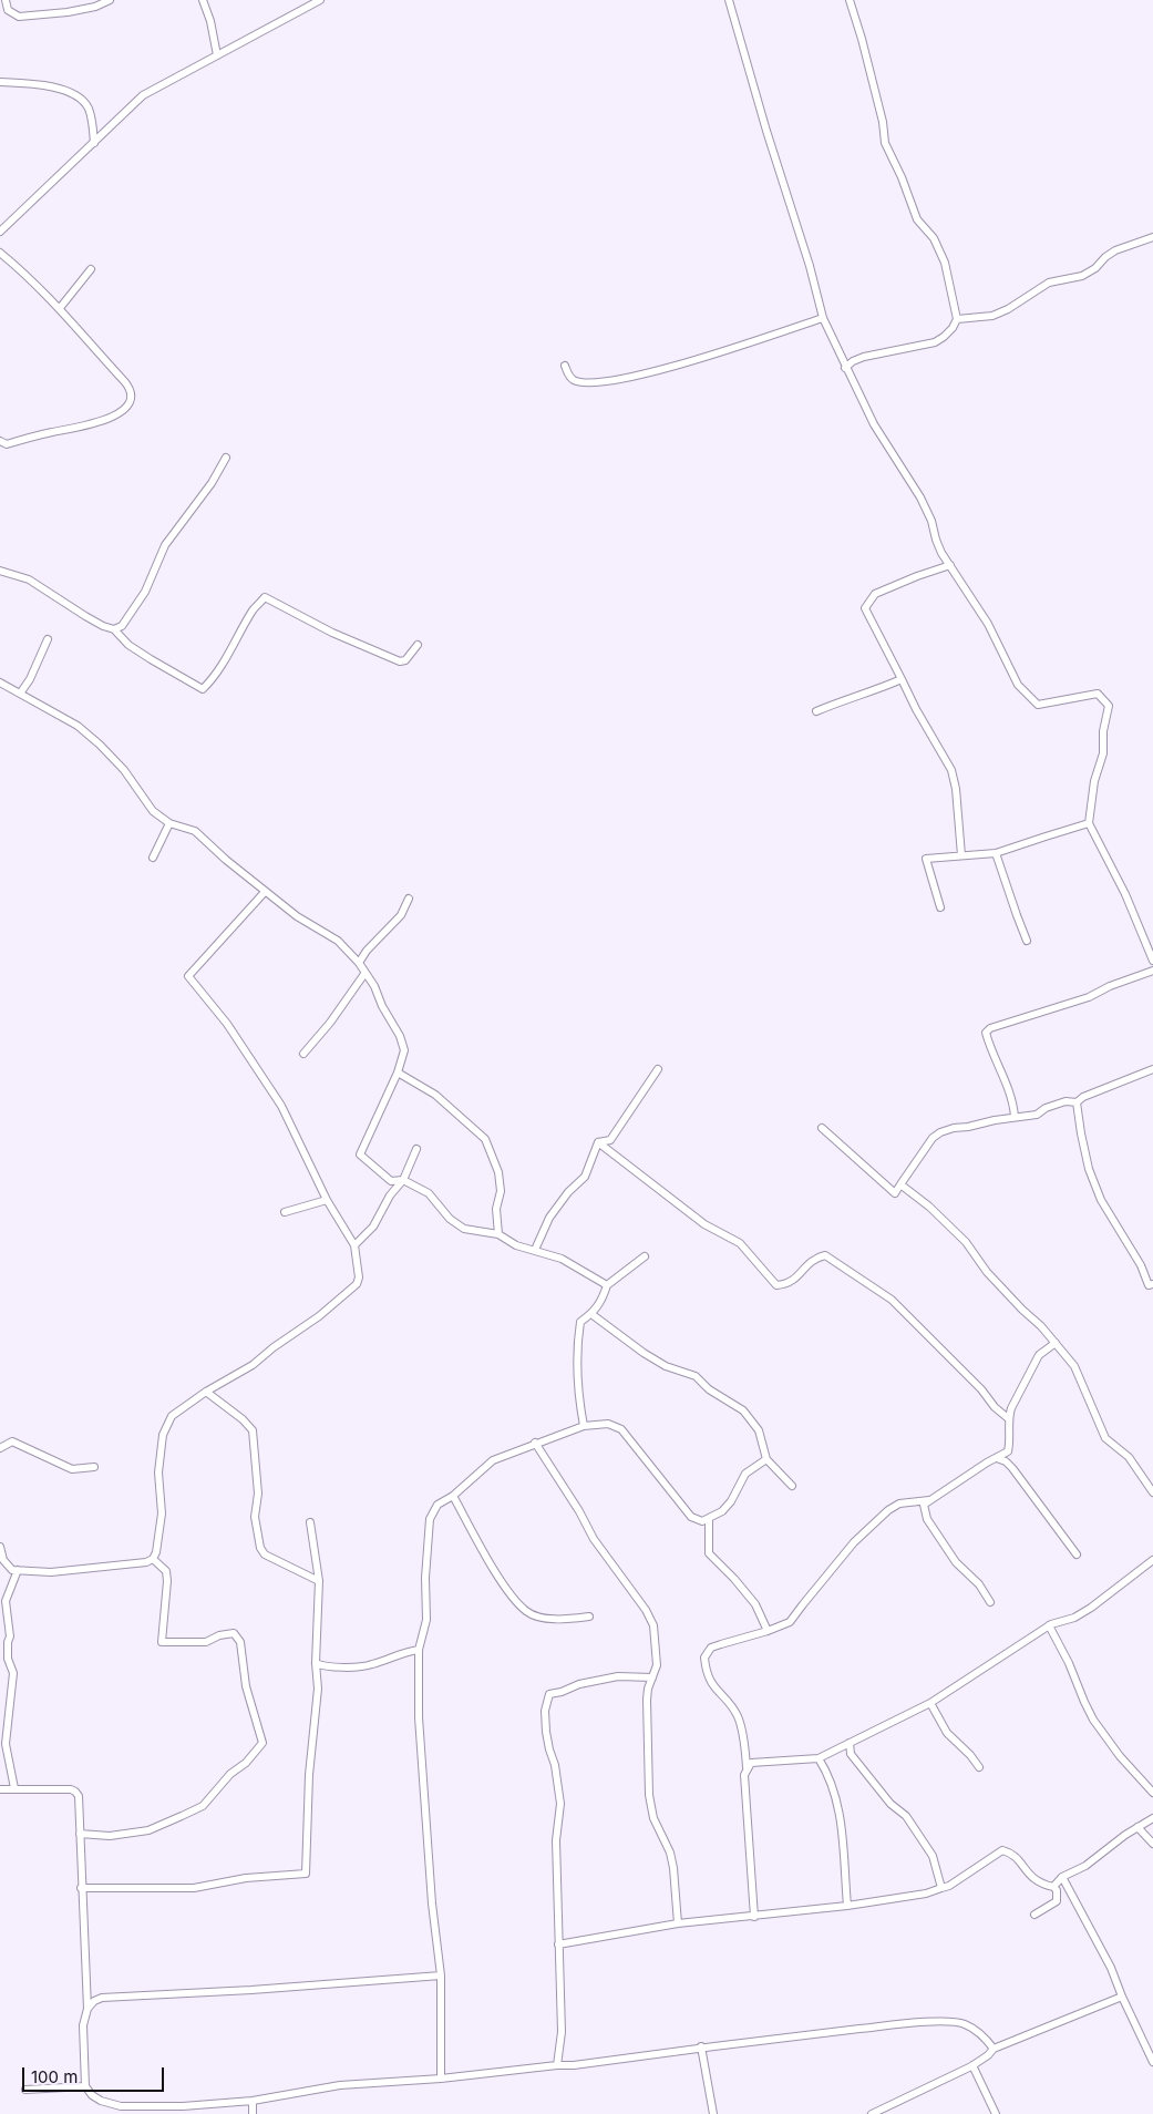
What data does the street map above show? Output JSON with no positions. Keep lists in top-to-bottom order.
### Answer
{
  "scale_bar": "100 m"
}
